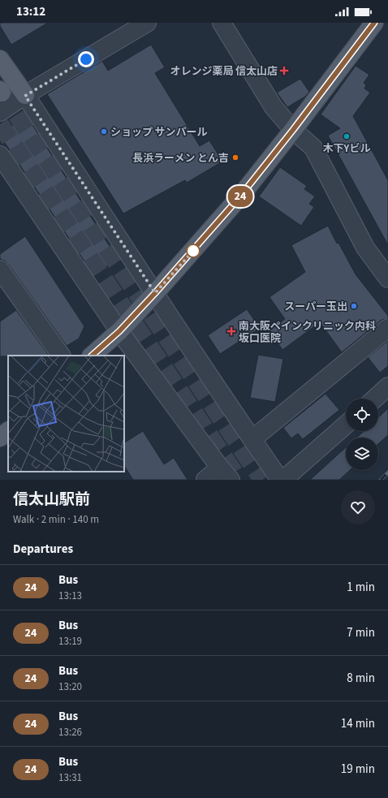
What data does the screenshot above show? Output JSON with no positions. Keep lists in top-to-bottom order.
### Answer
{
  "places": {
    "health": ["オレンジ薬局 信太山店", "南大阪ペインクリニック内科 坂口医院"],
    "other": [
      "ショップ サンパール",
      "木下Yビル",
      "長浜ラーメン とん吉",
      "スーパー玉出"
    ]
  },
  "lines": ["bus line 24"],
  "page": {
    "status": "13:12",
    "on_map": "24",
    "heading": [
      ["信太山駅前", "Walk · 2 min · 140 m"],
      "Departures"
    ],
    "list": [
      {
        "mark": "24",
        "name": "Bus",
        "note": "13:13",
        "value": "1 min"
      },
      {
        "mark": "24",
        "name": "Bus",
        "note": "13:19",
        "value": "7 min"
      },
      {
        "mark": "24",
        "name": "Bus",
        "note": "13:20",
        "value": "8 min"
      },
      {
        "mark": "24",
        "name": "Bus",
        "note": "13:26",
        "value": "14 min"
      },
      {
        "mark": "24",
        "name": "Bus",
        "note": "13:31",
        "value": "19 min"
      }
    ]
  }
}
